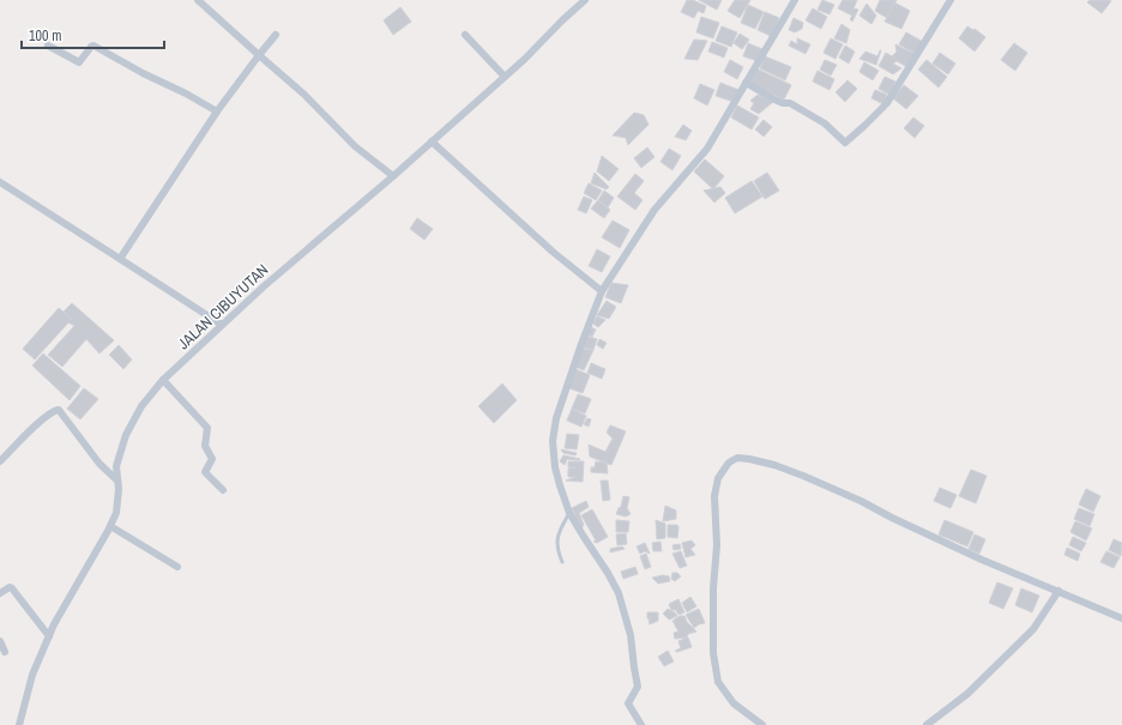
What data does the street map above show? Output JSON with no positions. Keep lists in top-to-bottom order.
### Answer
{
  "streets": {
    "street": ["JALAN CIBUYUTAN"]
  },
  "scale_bar": "100 m"
}
